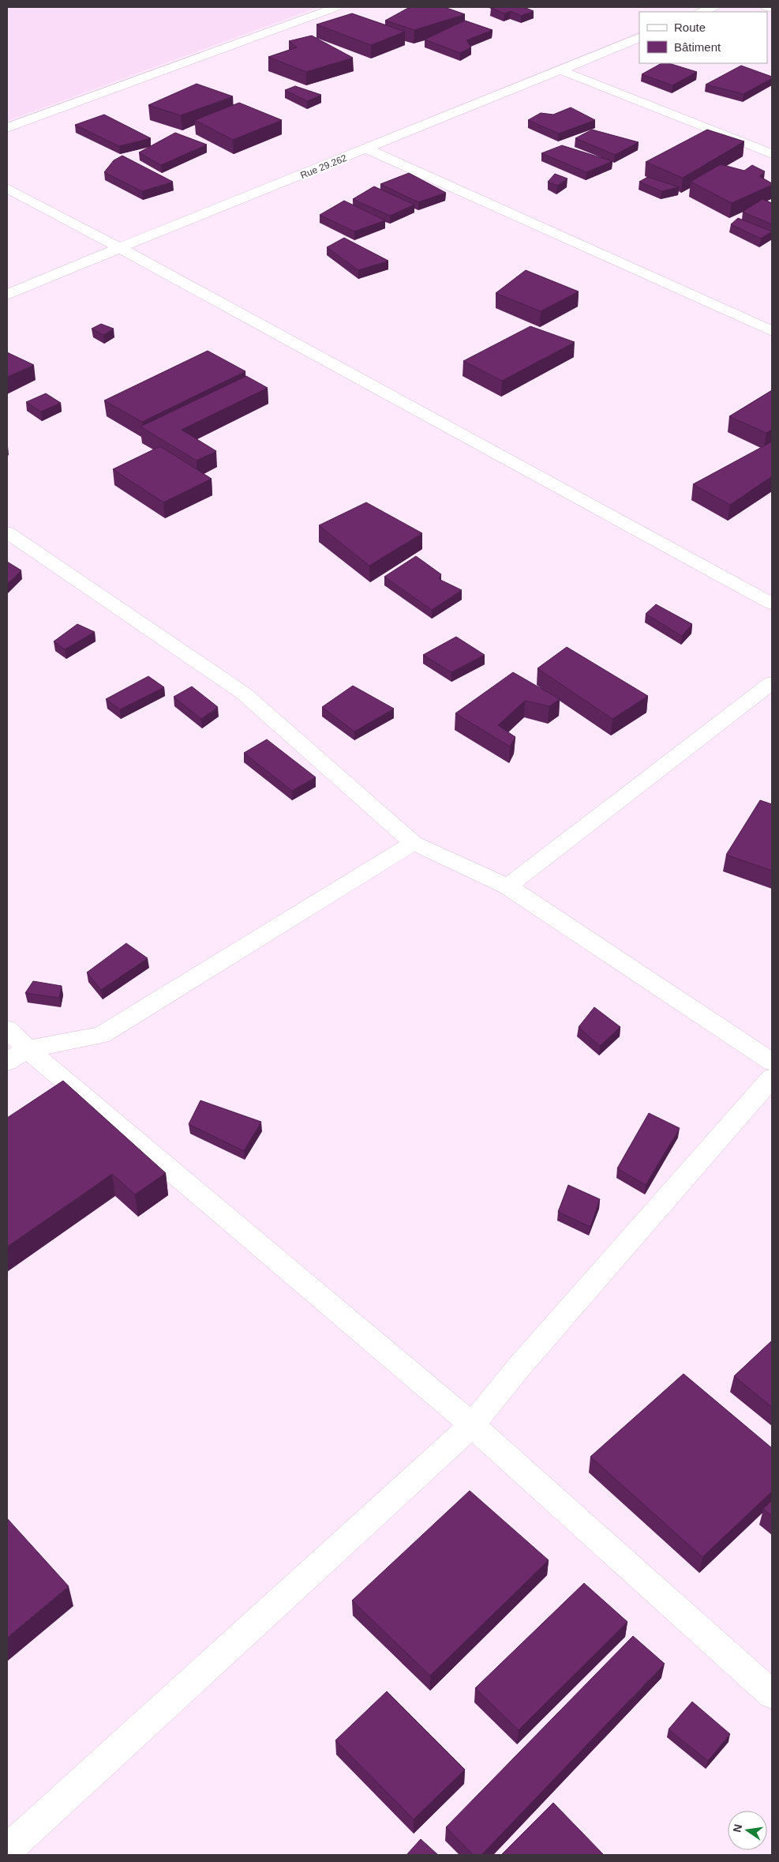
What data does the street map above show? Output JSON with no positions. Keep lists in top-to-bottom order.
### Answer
{
  "streets": {
    "street": ["Rue 29.262"]
  },
  "legend": ["Route", "Bâtiment"],
  "north": "left"
}
